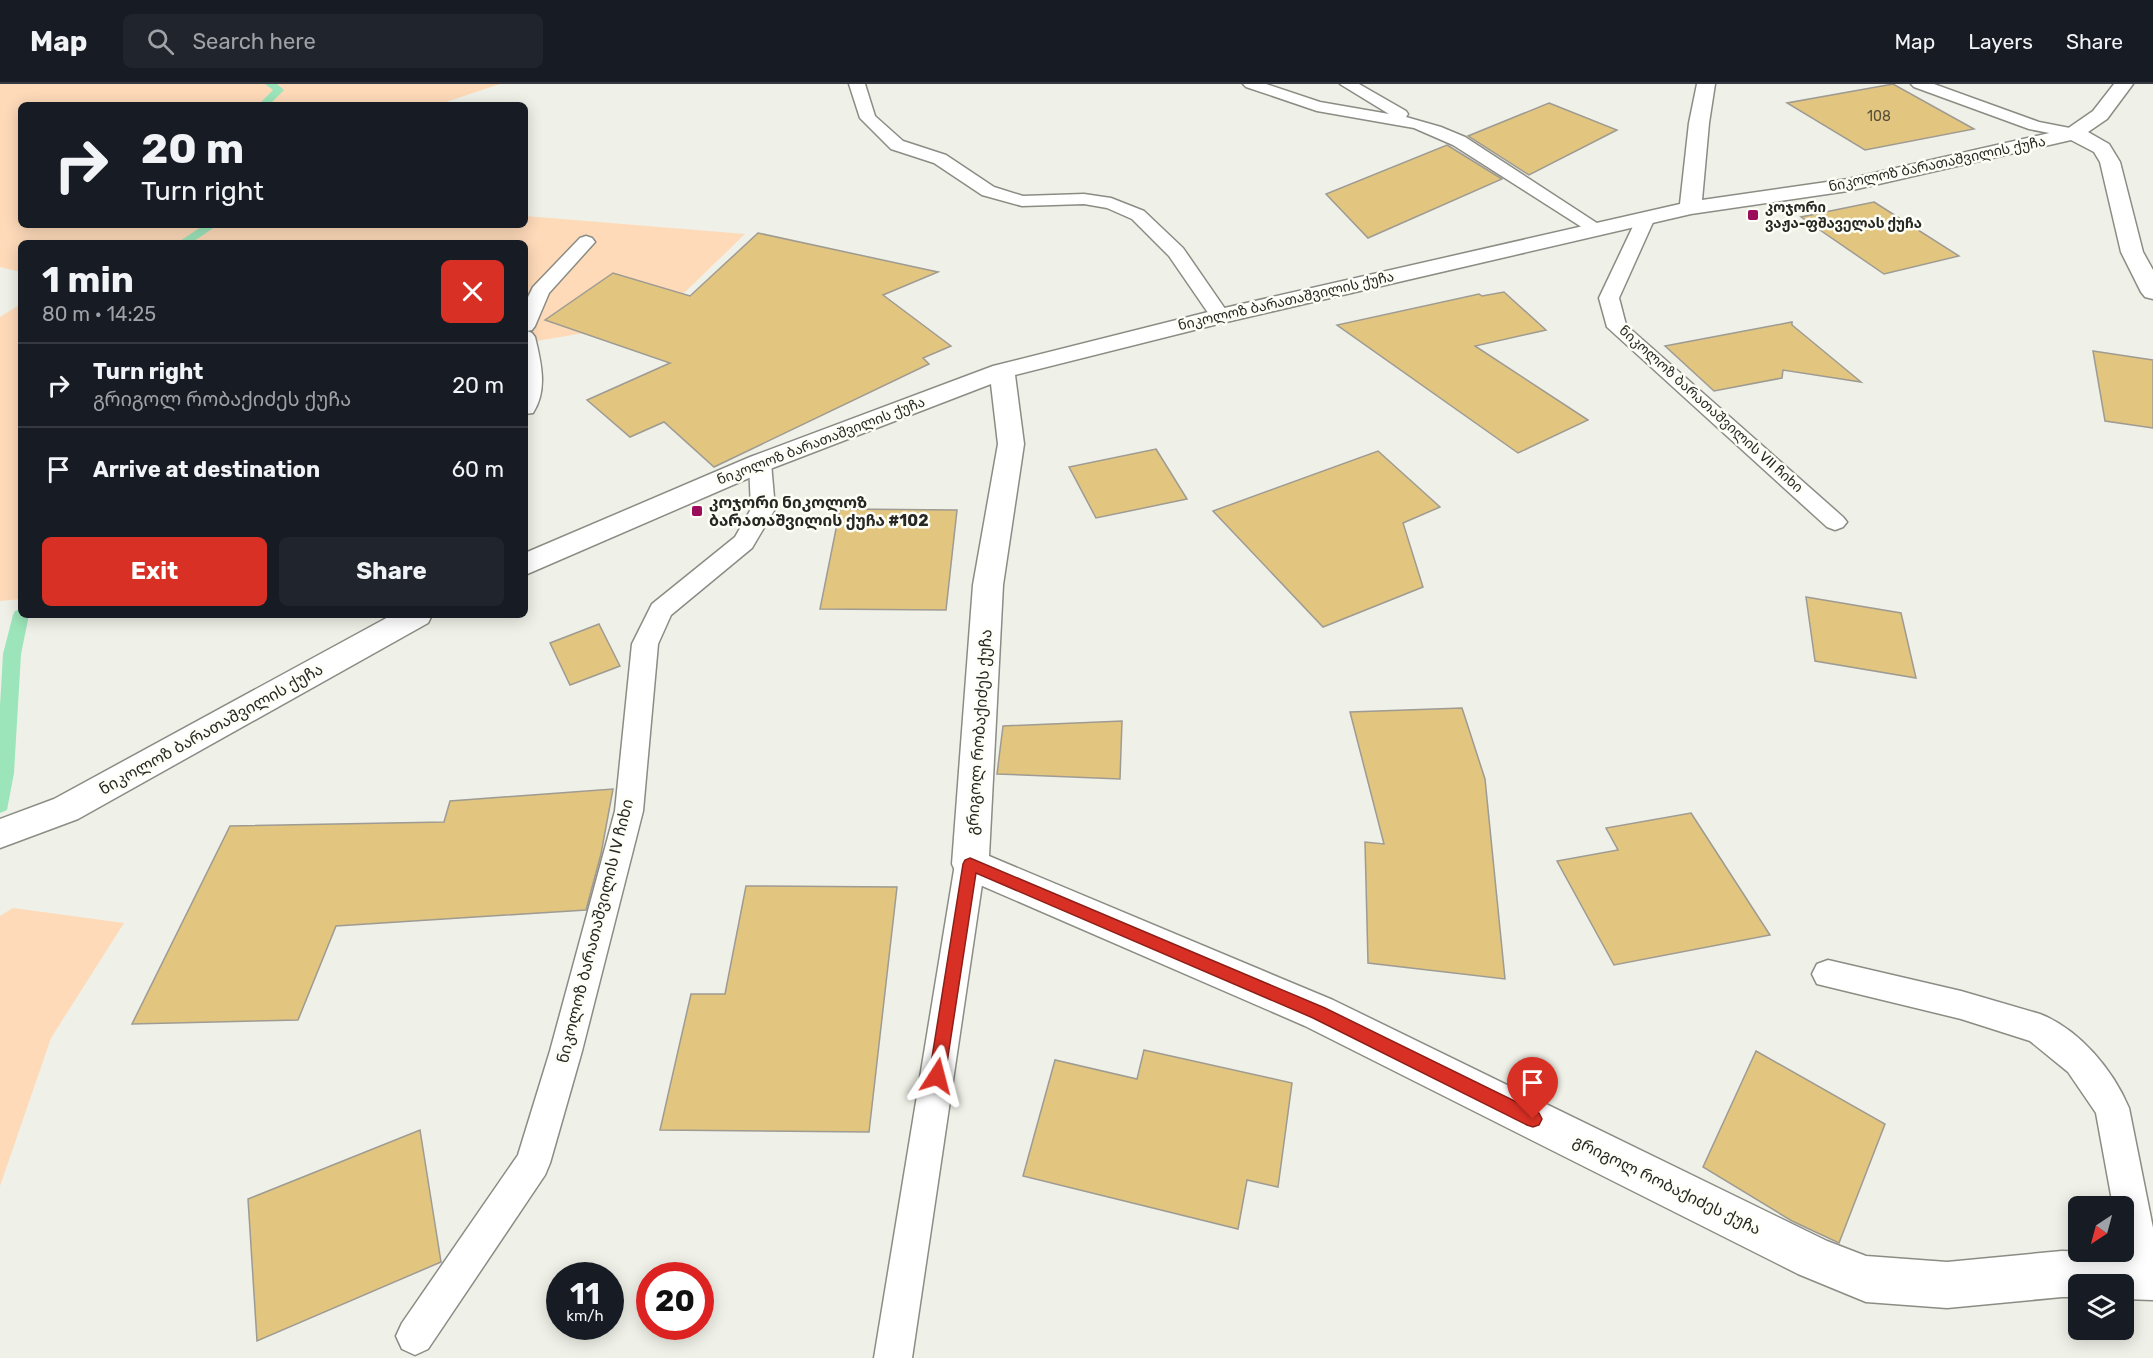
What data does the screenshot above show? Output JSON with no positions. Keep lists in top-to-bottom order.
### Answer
{
  "streets": {
    "street": ["ნიკოლოზ ბარათაშვილის ქუჩა", "გრიგოლ რობაქიძეს ქუჩა"],
    "lane": ["ნიკოლოზ ბარათაშვილის VII ჩიხი", "ნიკოლოზ ბარათაშვილის IV ჩიხი"]
  },
  "crossings": [
    ["ნიკოლოზ ბარათაშვილის ქუჩა", "ნიკოლოზ ბარათაშვილის VII ჩიხი"],
    ["ნიკოლოზ ბარათაშვილის ქუჩა", "გრიგოლ რობაქიძეს ქუჩა"],
    ["ნიკოლოზ ბარათაშვილის ქუჩა", "ნიკოლოზ ბარათაშვილის IV ჩიხი"]
  ],
  "places": {
    "transit": ["კოჯორი ვაჟა-ფშაველას ქუჩა", "კოჯორი ნიკოლოზ ბარათაშვილის ქუჩა #102"]
  },
  "house_numbers": ["108"],
  "north": "bottom left",
  "page": {
    "header": "Map",
    "search": "Search here",
    "nav": ["Map", "Layers", "Share"],
    "turn": ["20 m", "Turn right"],
    "heading": ["1 min", "80 m · 14:25"],
    "list": [
      {
        "name": "Turn right",
        "note": "გრიგოლ რობაქიძეს ქუჩა",
        "value": "20 m"
      },
      {
        "name": "Arrive at destination",
        "value": "60 m"
      }
    ],
    "buttons": ["Exit", "Share"],
    "speed": "11 km/h",
    "limit": "20"
  }
}
